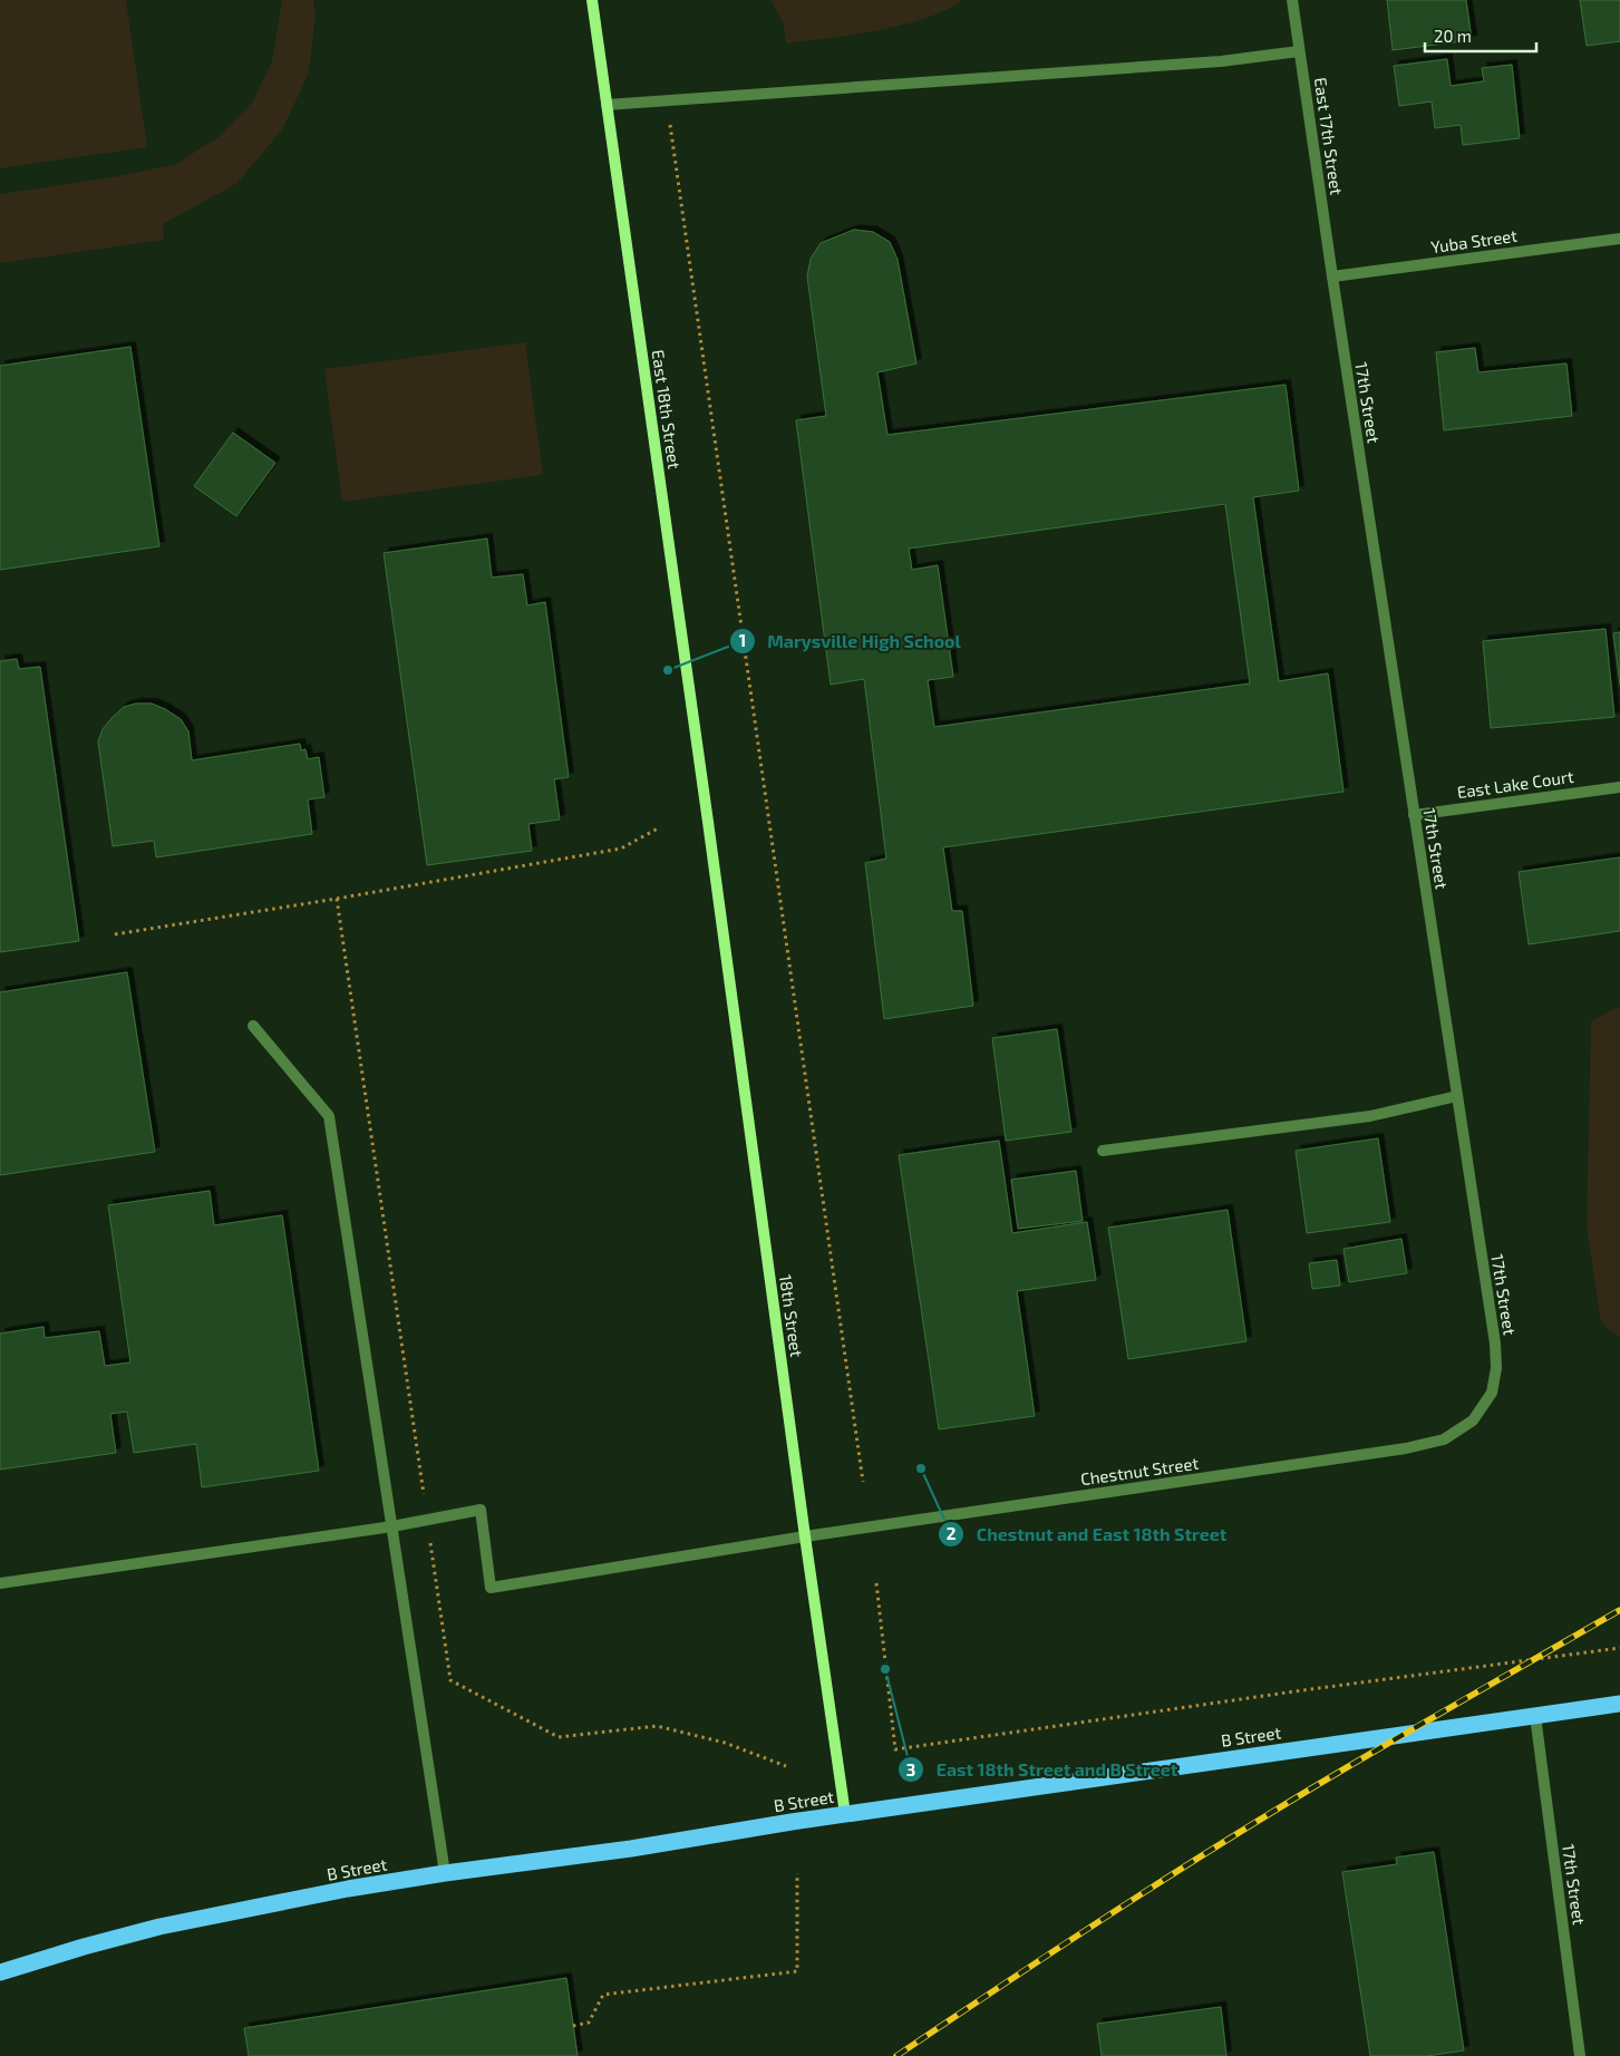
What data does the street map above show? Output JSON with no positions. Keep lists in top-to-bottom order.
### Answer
{
  "streets": {
    "highway": ["B Street"],
    "street": [
      "East 17th Street",
      "Yuba Street",
      "17th Street",
      "East 18th Street",
      "East Lake Court",
      "18th Street",
      "Chestnut Street"
    ]
  },
  "crossings": [
    ["East 17th Street", "Yuba Street"],
    ["East 17th Street", "17th Street"],
    ["Yuba Street", "17th Street"],
    ["17th Street", "East Lake Court"],
    ["17th Street", "Chestnut Street"],
    ["17th Street", "B Street"],
    ["East 18th Street", "18th Street"],
    ["18th Street", "Chestnut Street"],
    ["18th Street", "B Street"]
  ],
  "places": ["Marysville High School", "Chestnut and East 18th Street", "East 18th Street and B Street"],
  "scale_bar": "20 m"
}
